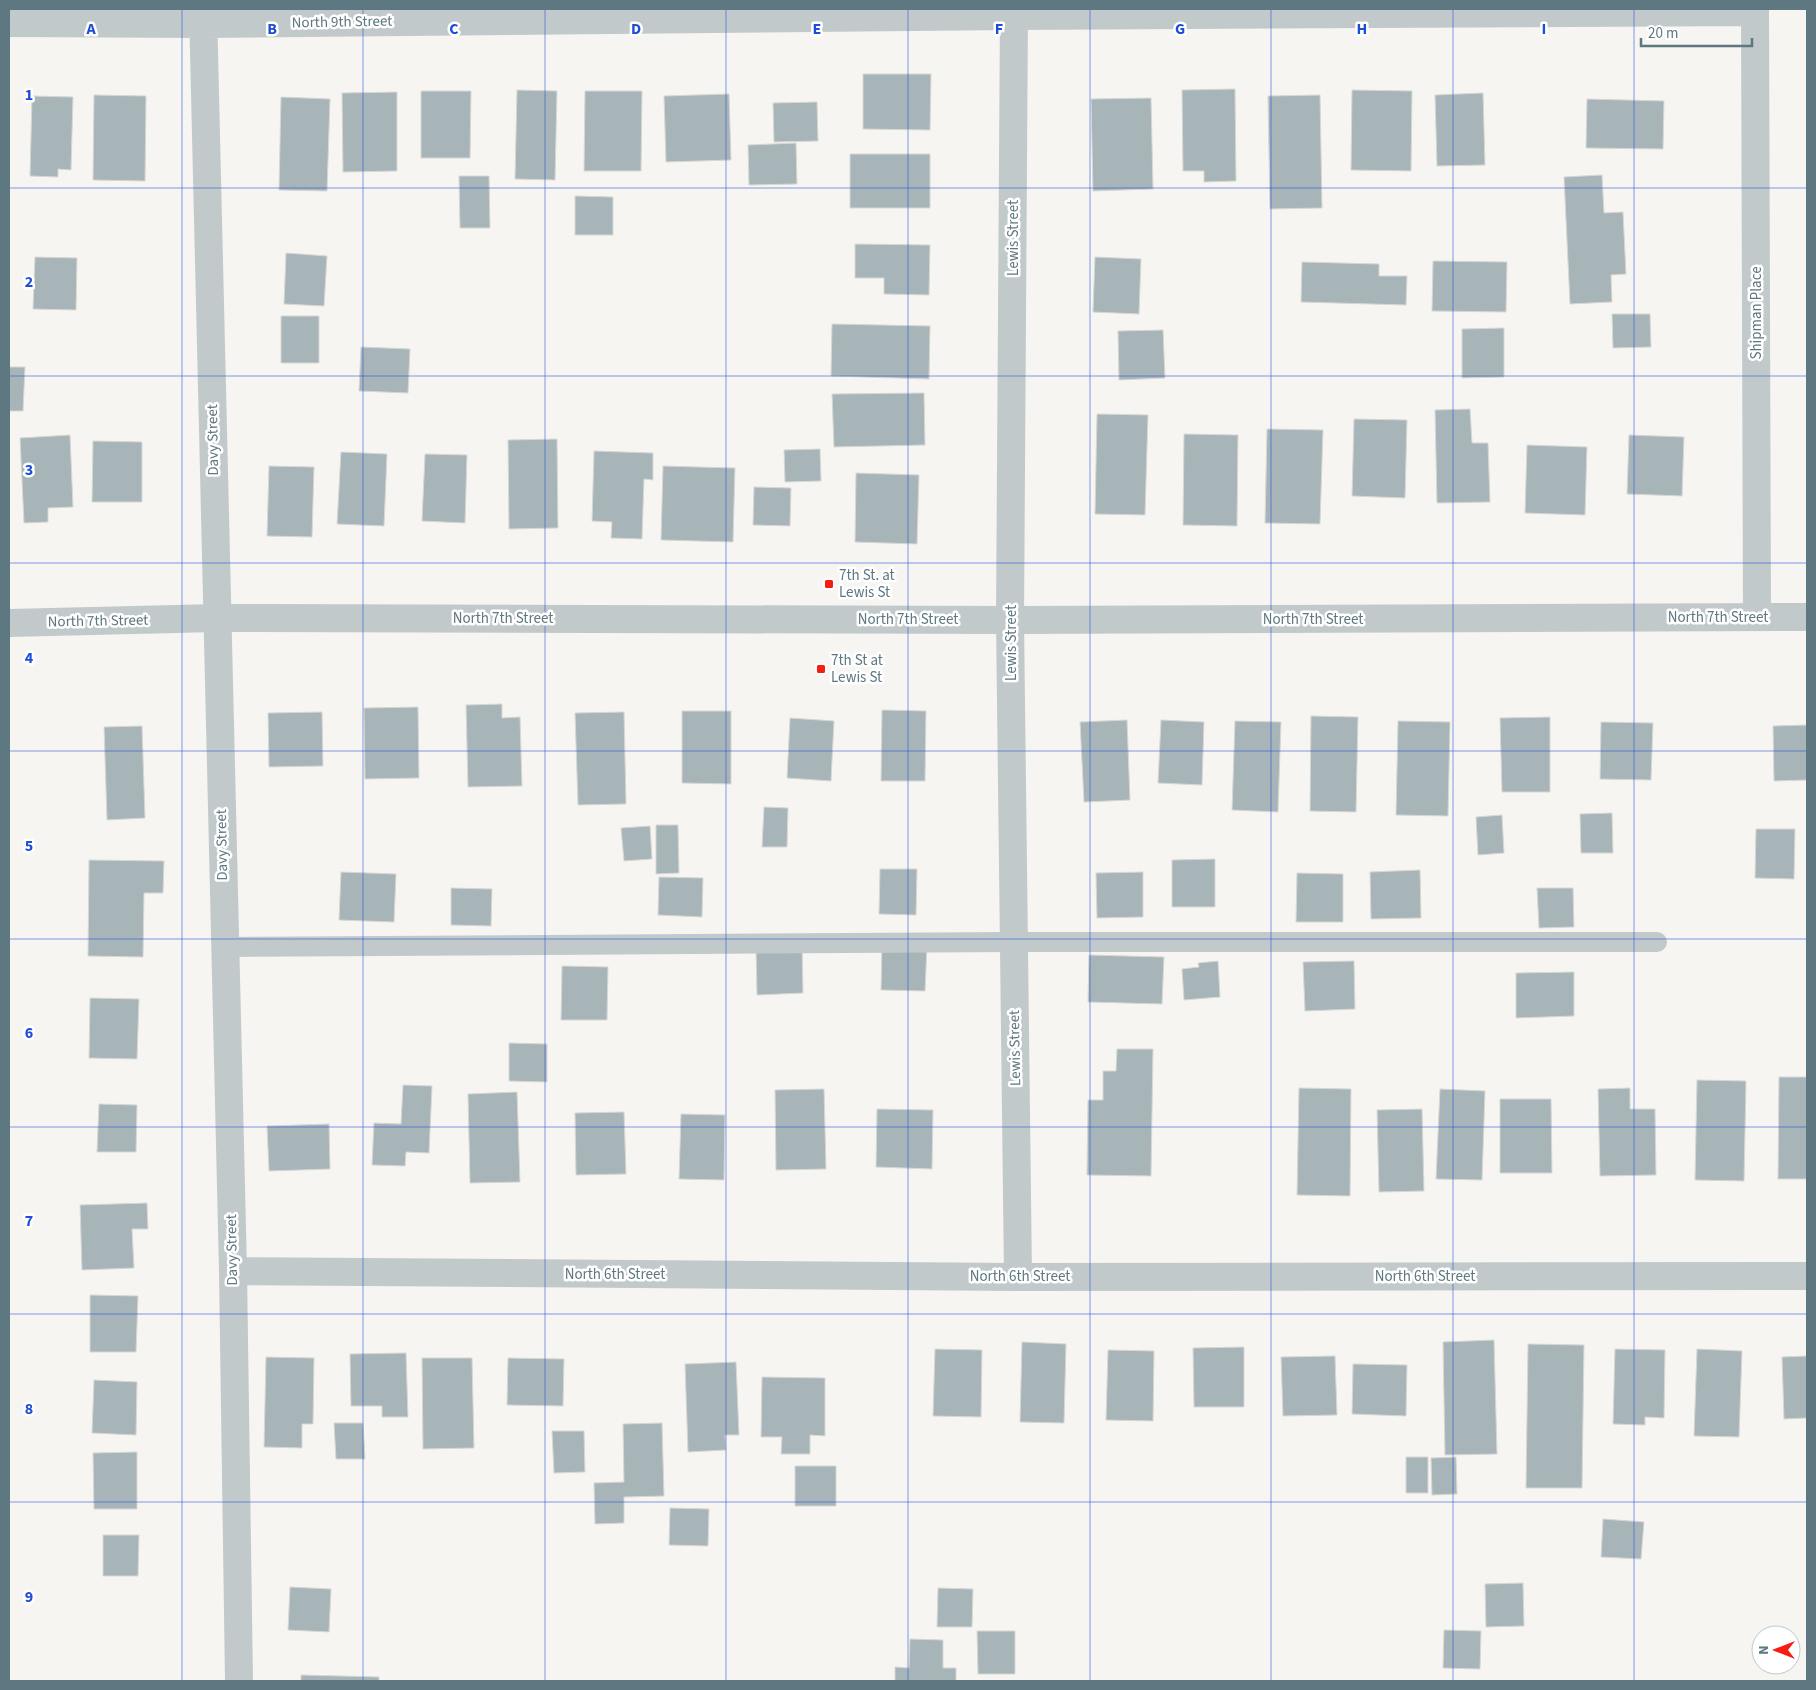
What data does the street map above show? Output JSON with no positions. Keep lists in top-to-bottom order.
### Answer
{
  "streets": {
    "street": [
      "North 9th Street",
      "Lewis Street",
      "Shipman Place",
      "Davy Street",
      "North 7th Street",
      "North 6th Street"
    ]
  },
  "crossings": [
    ["North 9th Street", "Lewis Street"],
    ["North 9th Street", "Shipman Place"],
    ["North 9th Street", "Davy Street"],
    ["Lewis Street", "North 7th Street"],
    ["Lewis Street", "North 6th Street"],
    ["Shipman Place", "North 7th Street"],
    ["Davy Street", "North 7th Street"],
    ["Davy Street", "North 6th Street"]
  ],
  "places": {
    "transit": ["7th St. at Lewis St", "7th St at Lewis St"]
  },
  "scale_bar": "20 m",
  "north": "left",
  "grid": {
    "columns": [
      "A",
      "B",
      "C",
      "D",
      "E",
      "F",
      "G",
      "H",
      "I"
    ],
    "rows": [
      "1",
      "2",
      "3",
      "4",
      "5",
      "6",
      "7",
      "8",
      "9"
    ]
  }
}
